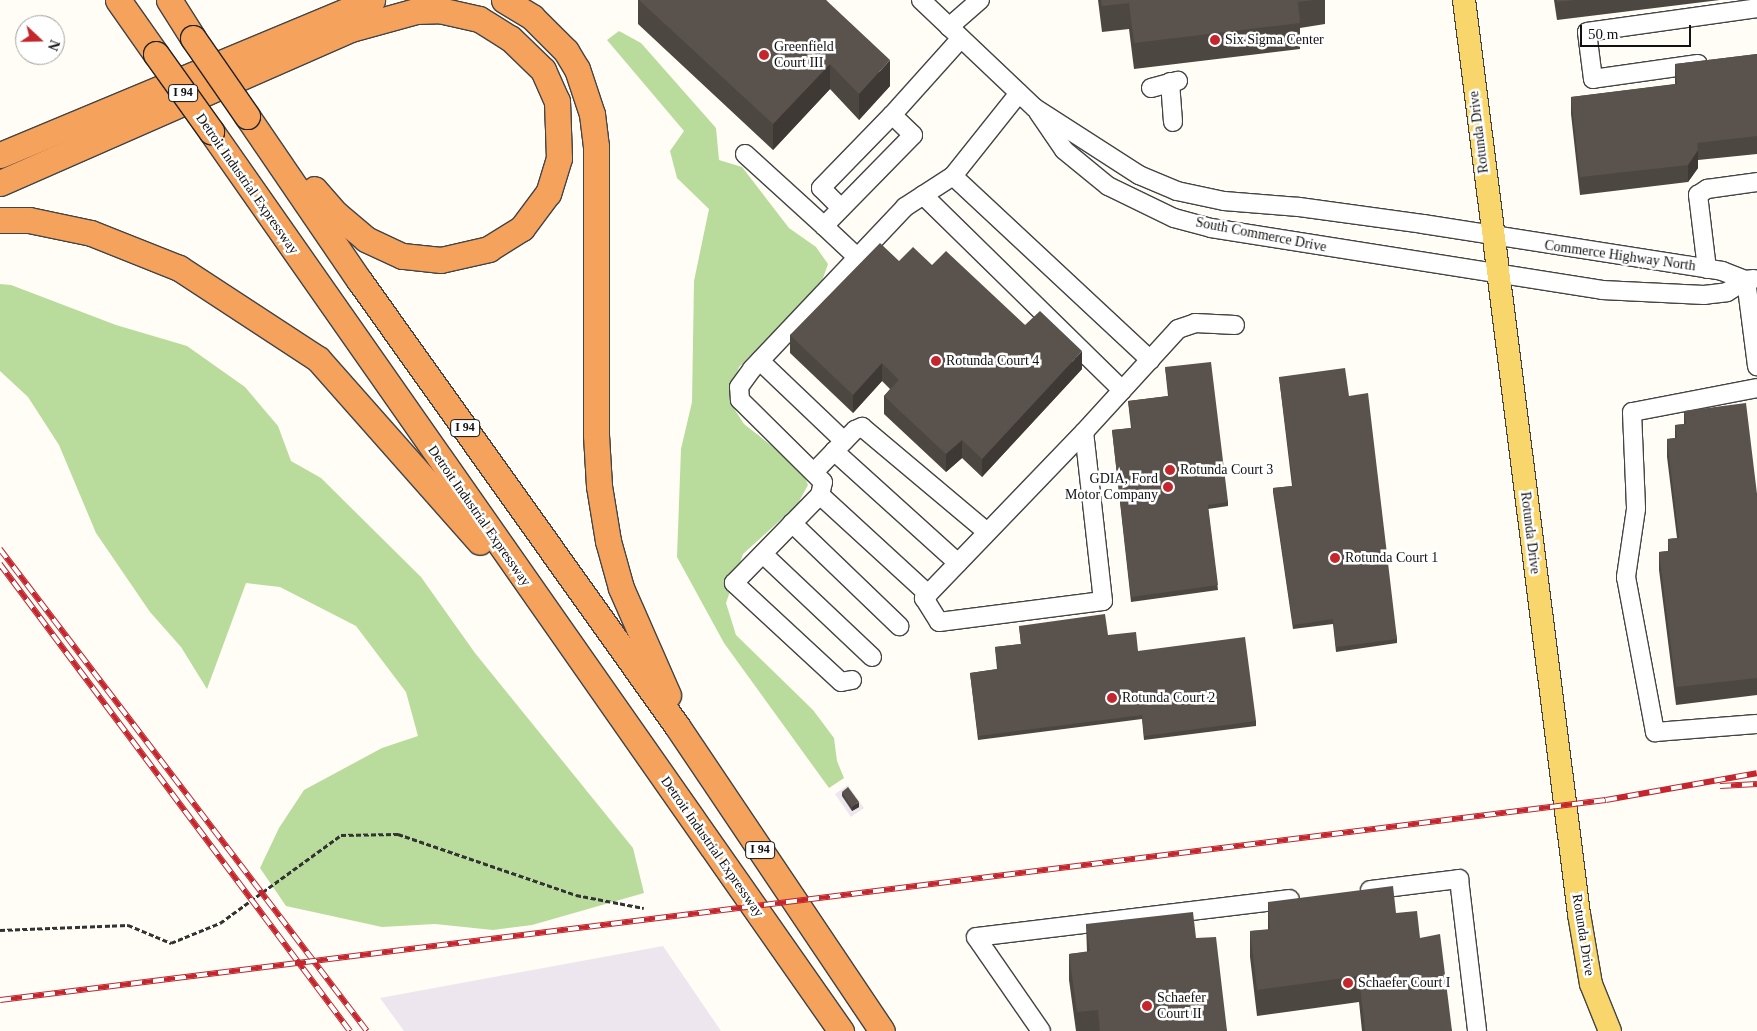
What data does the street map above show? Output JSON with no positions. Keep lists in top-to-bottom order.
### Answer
{
  "streets": {
    "highway": ["I 94", "Detroit Industrial Expressway"],
    "main road": ["Rotunda Drive"],
    "street": ["South Commerce Drive", "Commerce Highway North"]
  },
  "crossings": [
    ["Rotunda Drive", "South Commerce Drive"],
    ["Rotunda Drive", "Commerce Highway North"],
    ["South Commerce Drive", "Commerce Highway North"]
  ],
  "places": [
    "Six Sigma Center",
    "Greenfield Court III",
    "Rotunda Court 4",
    "Rotunda Court 3",
    "GDIA, Ford Motor Company",
    "Rotunda Court 1",
    "Rotunda Court 2",
    "Schaefer Court I",
    "Schaefer Court II"
  ],
  "scale_bar": "50 m",
  "north": "right"
}
